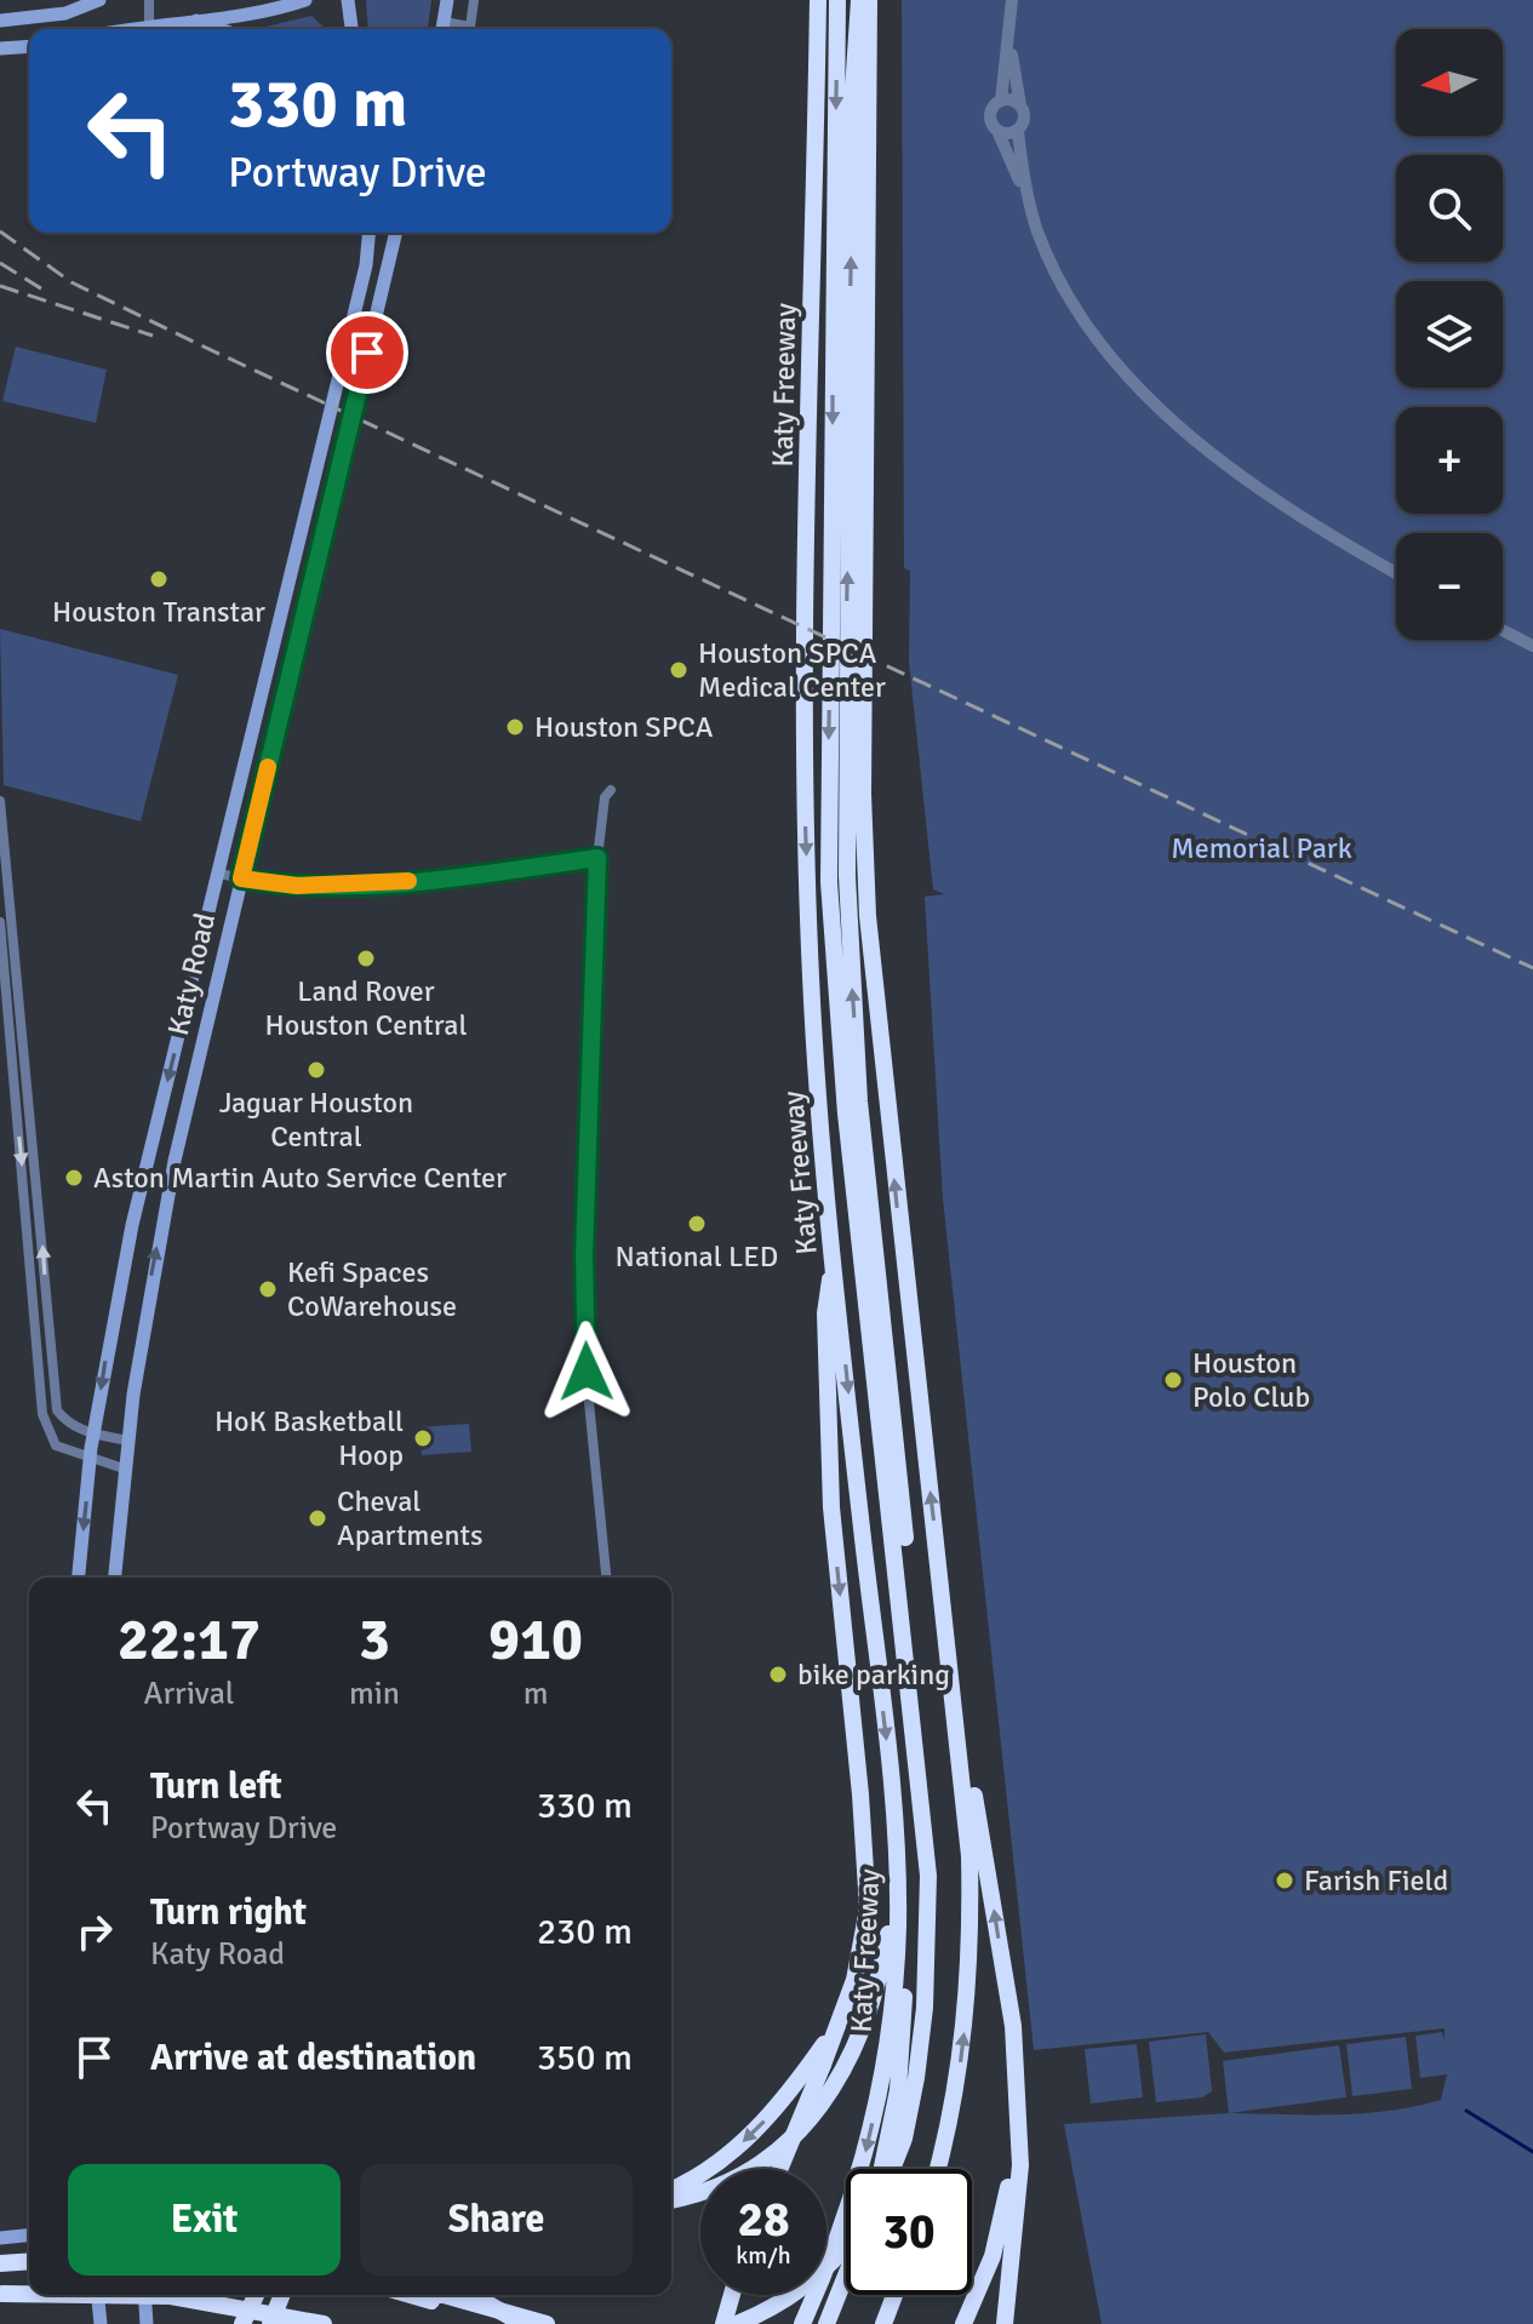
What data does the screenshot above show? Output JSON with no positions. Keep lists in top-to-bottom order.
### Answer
{
  "streets": {
    "highway": ["Katy Freeway"],
    "main road": ["Katy Road"]
  },
  "parks": ["Memorial Park"],
  "places": [
    "Houston Transtar",
    "Houston SPCA Medical Center",
    "Houston SPCA",
    "Land Rover Houston Central",
    "Jaguar Houston Central",
    "Aston Martin Auto Service Center",
    "National LED",
    "Kefi Spaces CoWarehouse",
    "Houston Polo Club",
    "HoK Basketball Hoop",
    "Cheval Apartments",
    "bike parking",
    "Farish Field"
  ],
  "north": "left",
  "page": {
    "map_buttons": ["+", "−"],
    "turn": ["330 m", "Portway Drive"],
    "eta": [
      "22:17",
      "Arrival",
      "3",
      "min",
      "910",
      "m"
    ],
    "list": [
      {
        "name": "Turn left",
        "note": "Portway Drive",
        "value": "330 m"
      },
      {
        "name": "Turn right",
        "note": "Katy Road",
        "value": "230 m"
      },
      {
        "name": "Arrive at destination",
        "value": "350 m"
      }
    ],
    "buttons": ["Exit", "Share"],
    "speed": "28 km/h",
    "limit": "30"
  }
}
